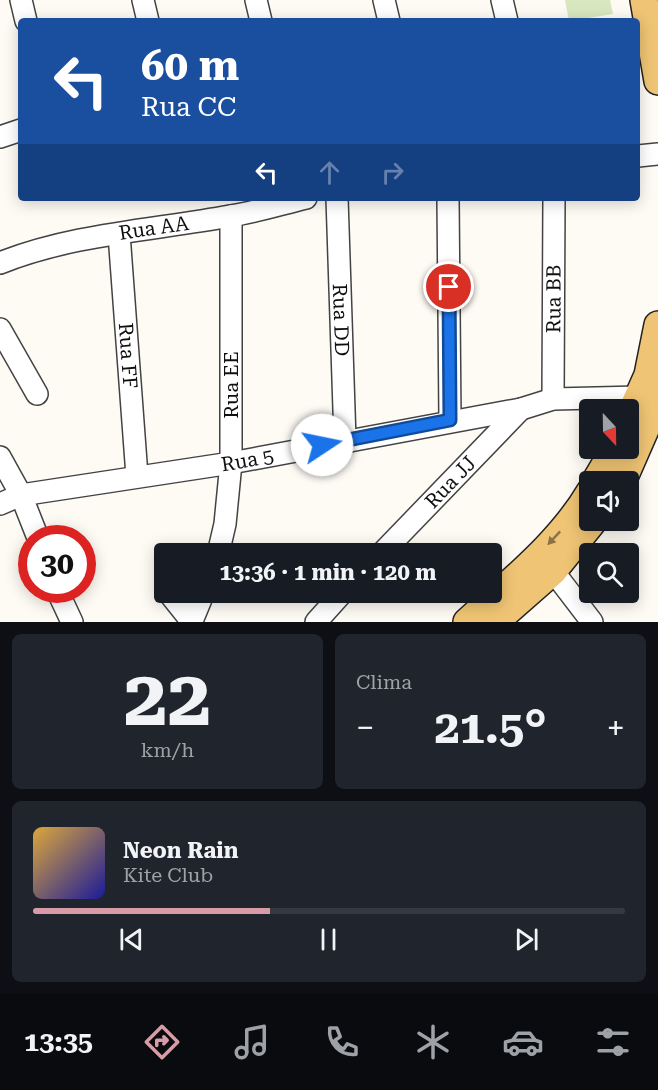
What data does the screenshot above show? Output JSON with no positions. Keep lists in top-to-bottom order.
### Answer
{
  "streets": {
    "street": [
      "Rua AA",
      "Rua BB",
      "Rua DD",
      "Rua FF",
      "Rua EE",
      "Rua 5",
      "Rua JJ"
    ]
  },
  "crossings": [
    ["Rua AA", "Rua FF"],
    ["Rua AA", "Rua EE"],
    ["Rua BB", "Rua 5"],
    ["Rua DD", "Rua 5"],
    ["Rua FF", "Rua 5"],
    ["Rua EE", "Rua 5"],
    ["Rua 5", "Rua JJ"]
  ],
  "north": "bottom",
  "page": {
    "turn": ["60 m", "Rua CC"],
    "limit": "30",
    "trip": "13:36 · 1 min · 120 m",
    "tile": [
      ["22", "km/h"],
      "Clima"
    ],
    "heat": ["−", "21.5°", "+"],
    "song": ["Neon Rain", "Kite Club"],
    "tabs": "13:35"
  }
}
